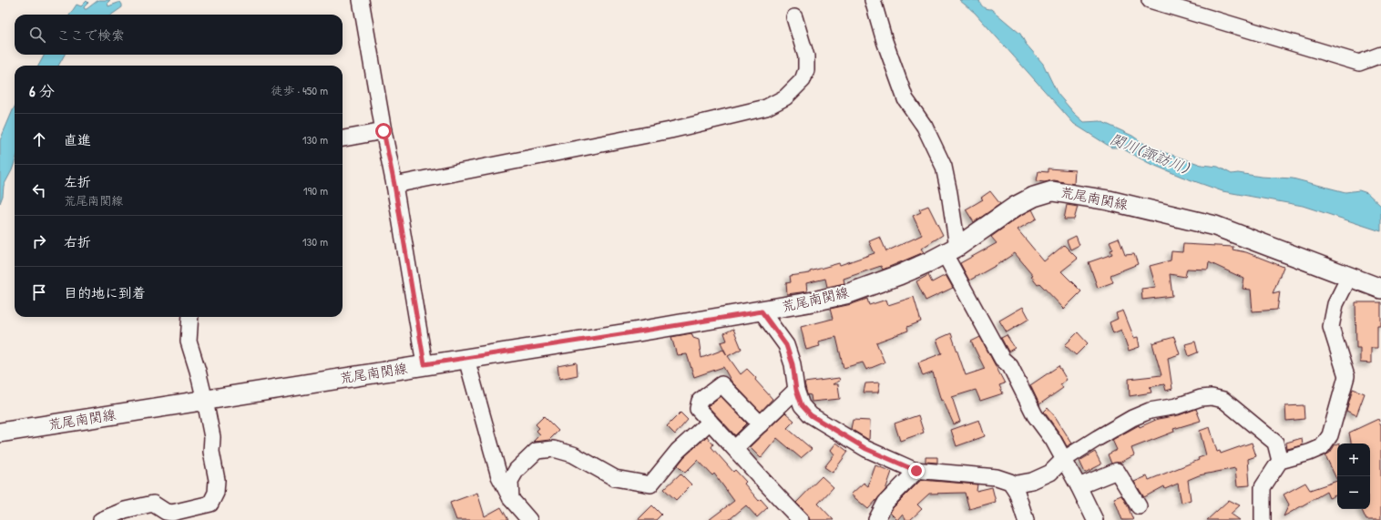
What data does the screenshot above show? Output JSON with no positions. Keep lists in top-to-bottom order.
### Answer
{
  "streets": {
    "main road": ["荒尾南関線"]
  },
  "water": ["関川(諏訪川)"],
  "page": {
    "search": "ここで検索",
    "heading": ["6 分", "徒歩 · 450 m"],
    "list": [
      ["直進", "130 m"],
      ["左折", "荒尾南関線", "190 m"],
      ["右折", "130 m"],
      "目的地に到着"
    ],
    "map_buttons": ["+", "−"]
  }
}
